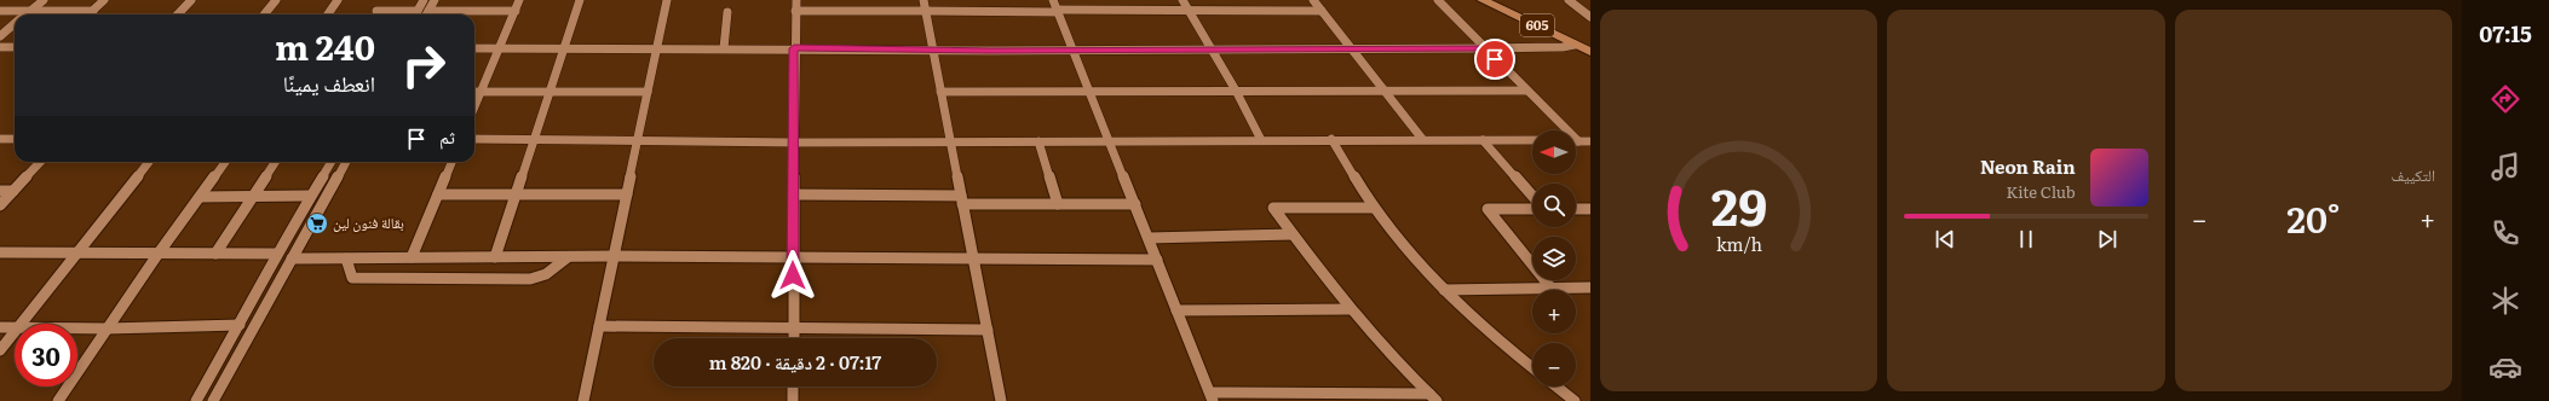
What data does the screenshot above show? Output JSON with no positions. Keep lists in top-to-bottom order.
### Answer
{
  "streets": {
    "highway": ["605"]
  },
  "places": {
    "supermarket": ["بقالة فنون لين"]
  },
  "north": "left",
  "page": {
    "tabs": "07:15",
    "tile": "التكييف",
    "turn": ["240 m", "انعطف يمينًا"],
    "then": "ثم",
    "map_buttons": ["+", "−"],
    "song": ["Neon Rain", "Kite Club"],
    "heat": ["−", "20°", "+"],
    "limit": "30",
    "trip": "07:17 · 2 دقيقة · 820 m",
    "gauge": ["29", "km/h"]
  }
}
